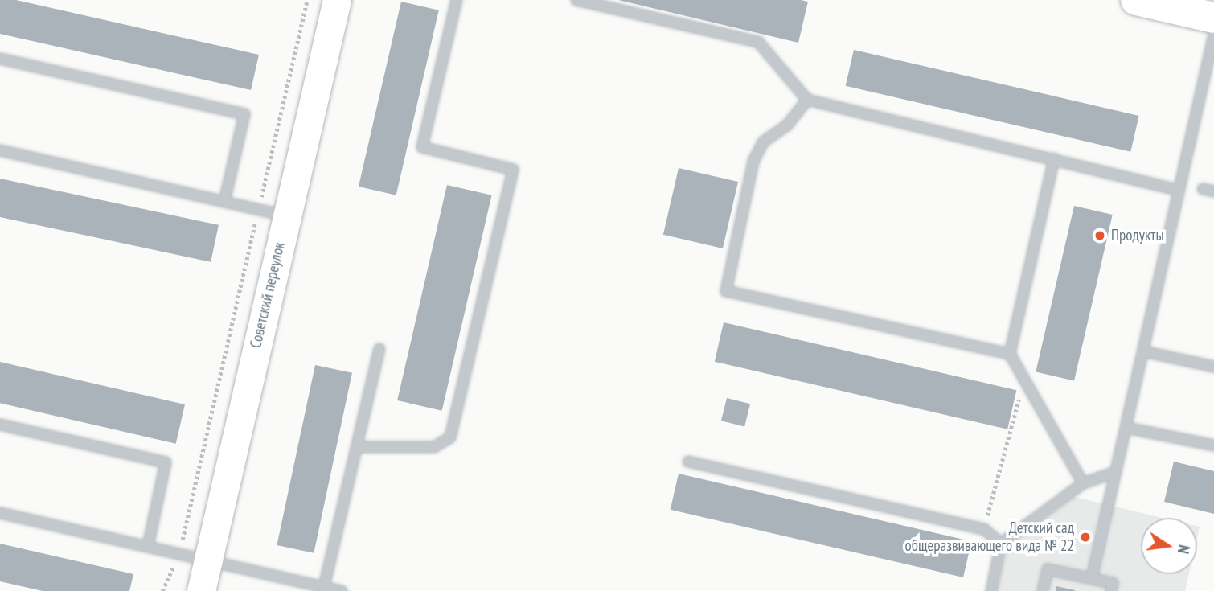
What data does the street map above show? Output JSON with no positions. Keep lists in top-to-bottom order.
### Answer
{
  "streets": {
    "street": ["Советский переулок"]
  },
  "places": ["Продукты", "Детский сад общеразвивающего вида № 22"],
  "north": "right"
}
